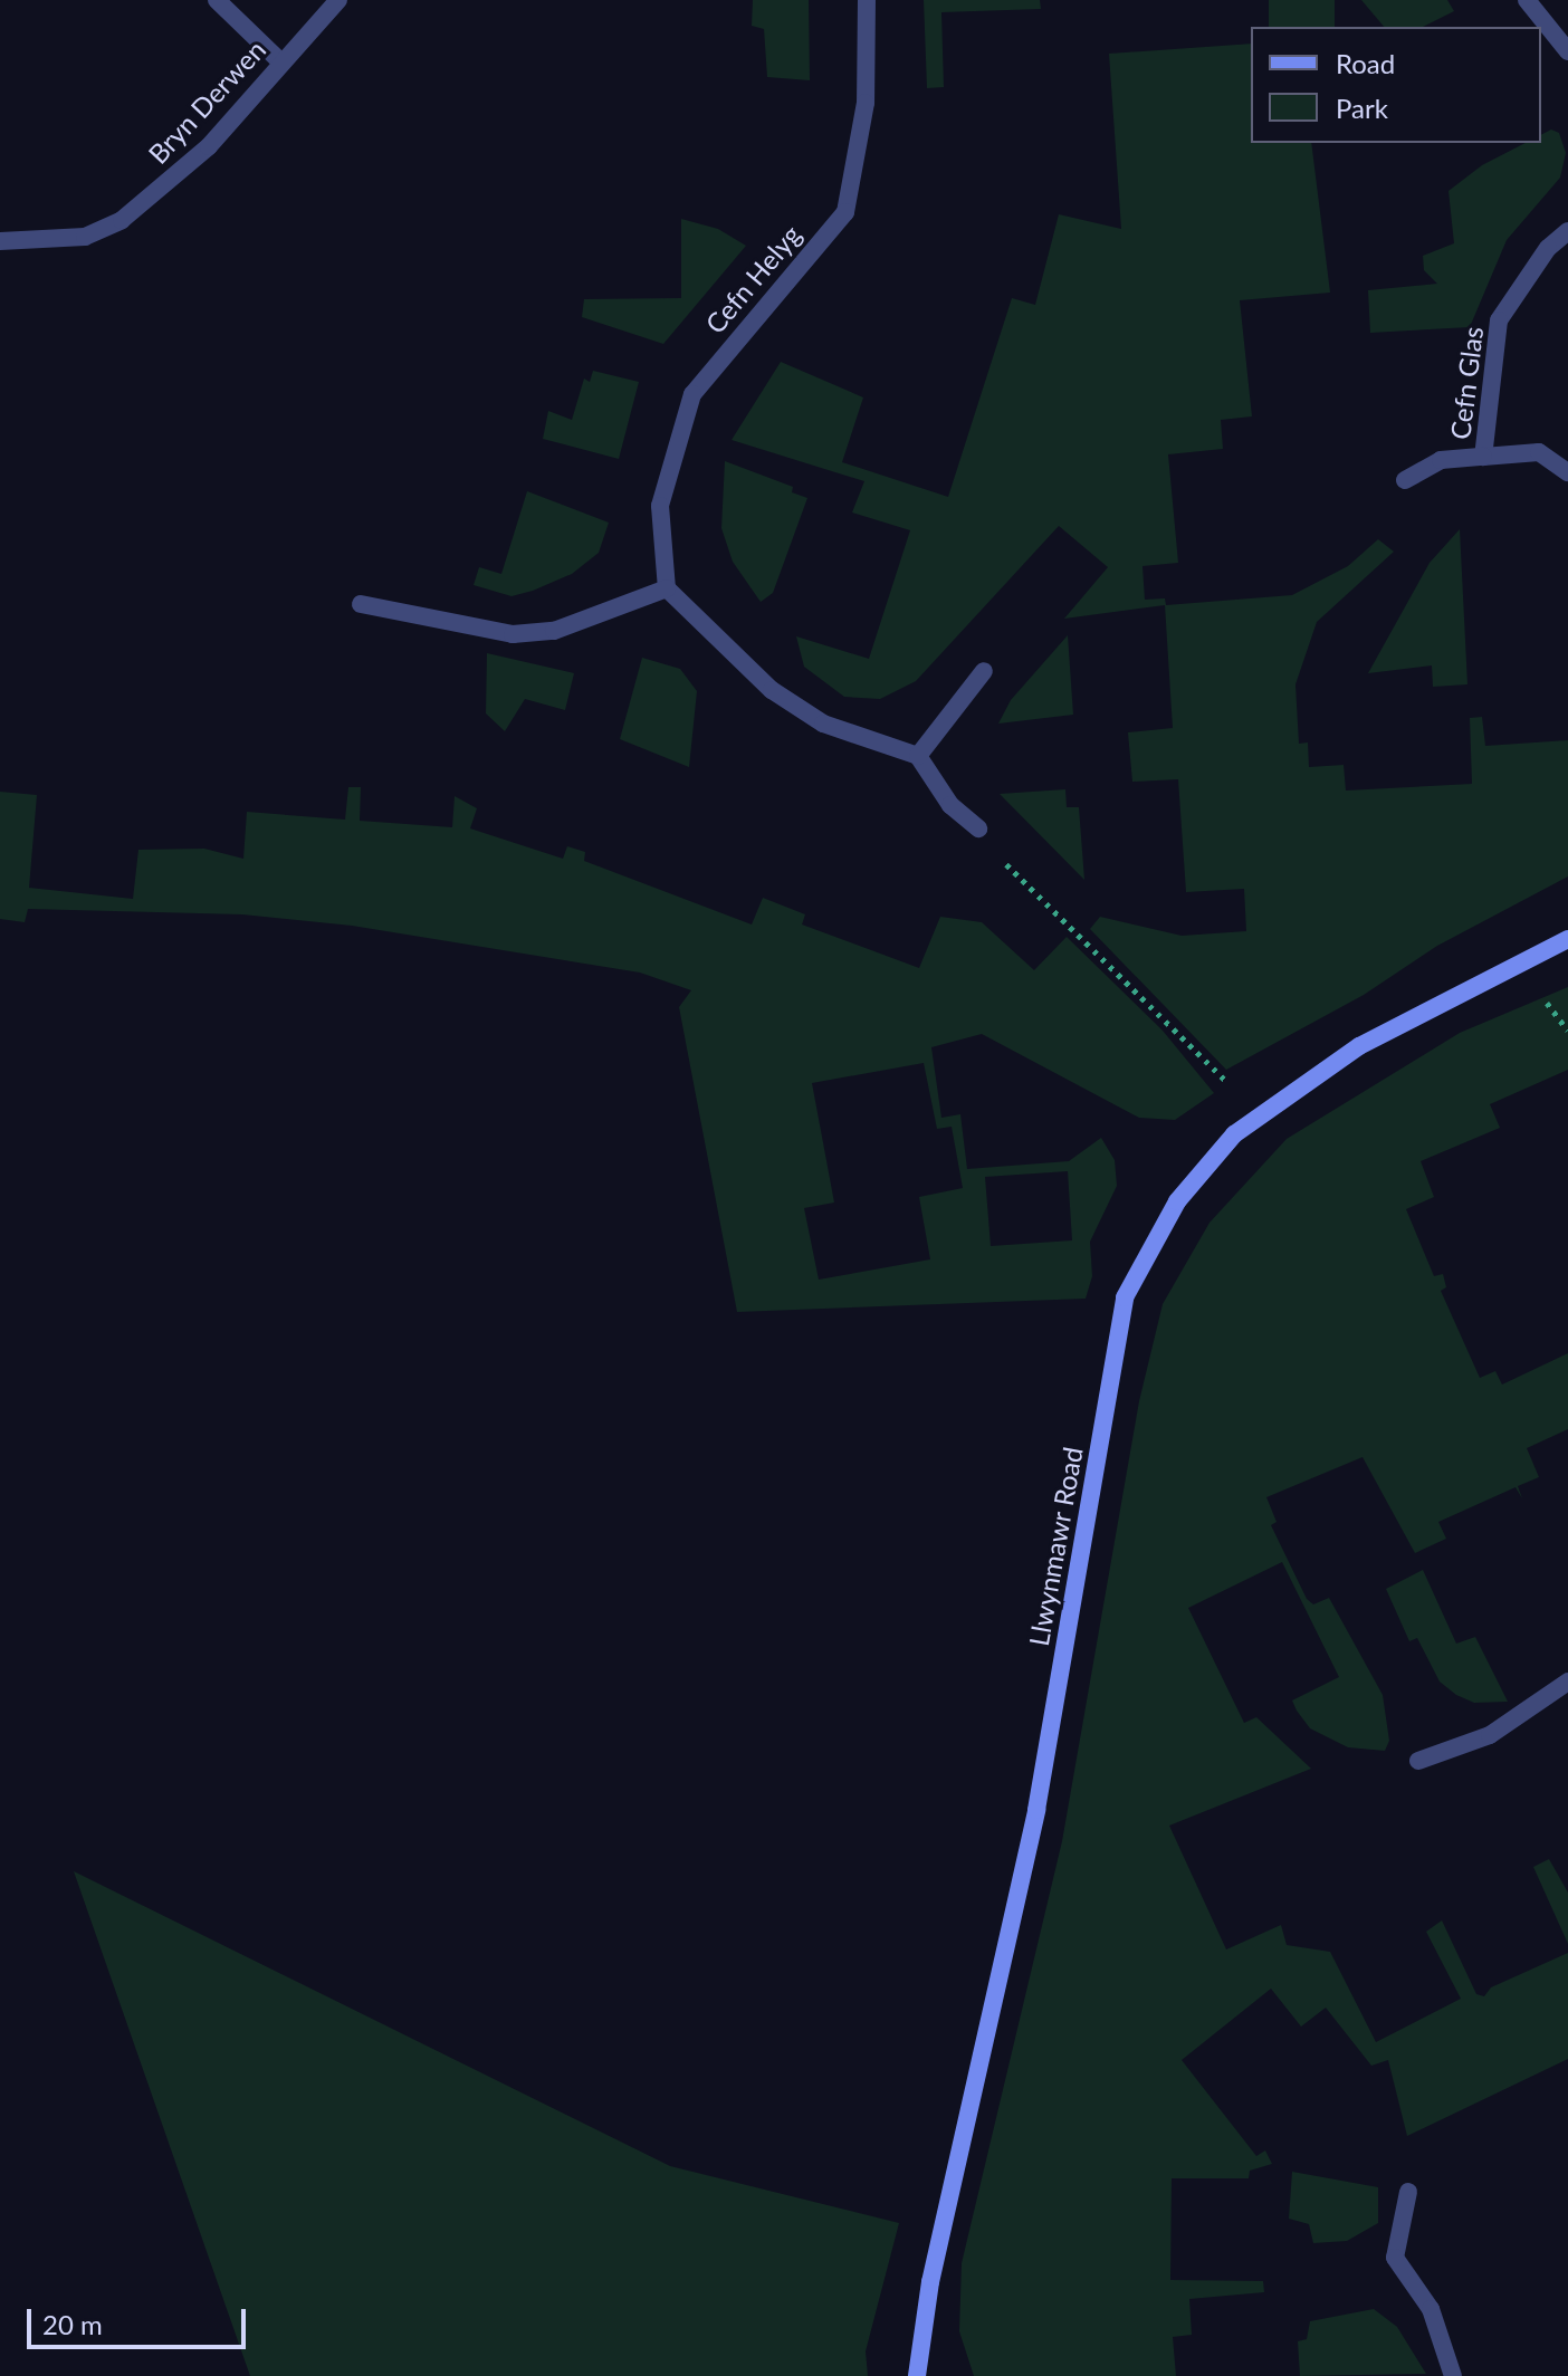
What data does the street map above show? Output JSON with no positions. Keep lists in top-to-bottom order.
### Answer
{
  "streets": {
    "street": [
      "Bryn Derwen",
      "Cefn Helyg",
      "Cefn Glas",
      "Llwynmawr Road"
    ]
  },
  "legend": ["Road", "Park"],
  "scale_bar": "20 m"
}
